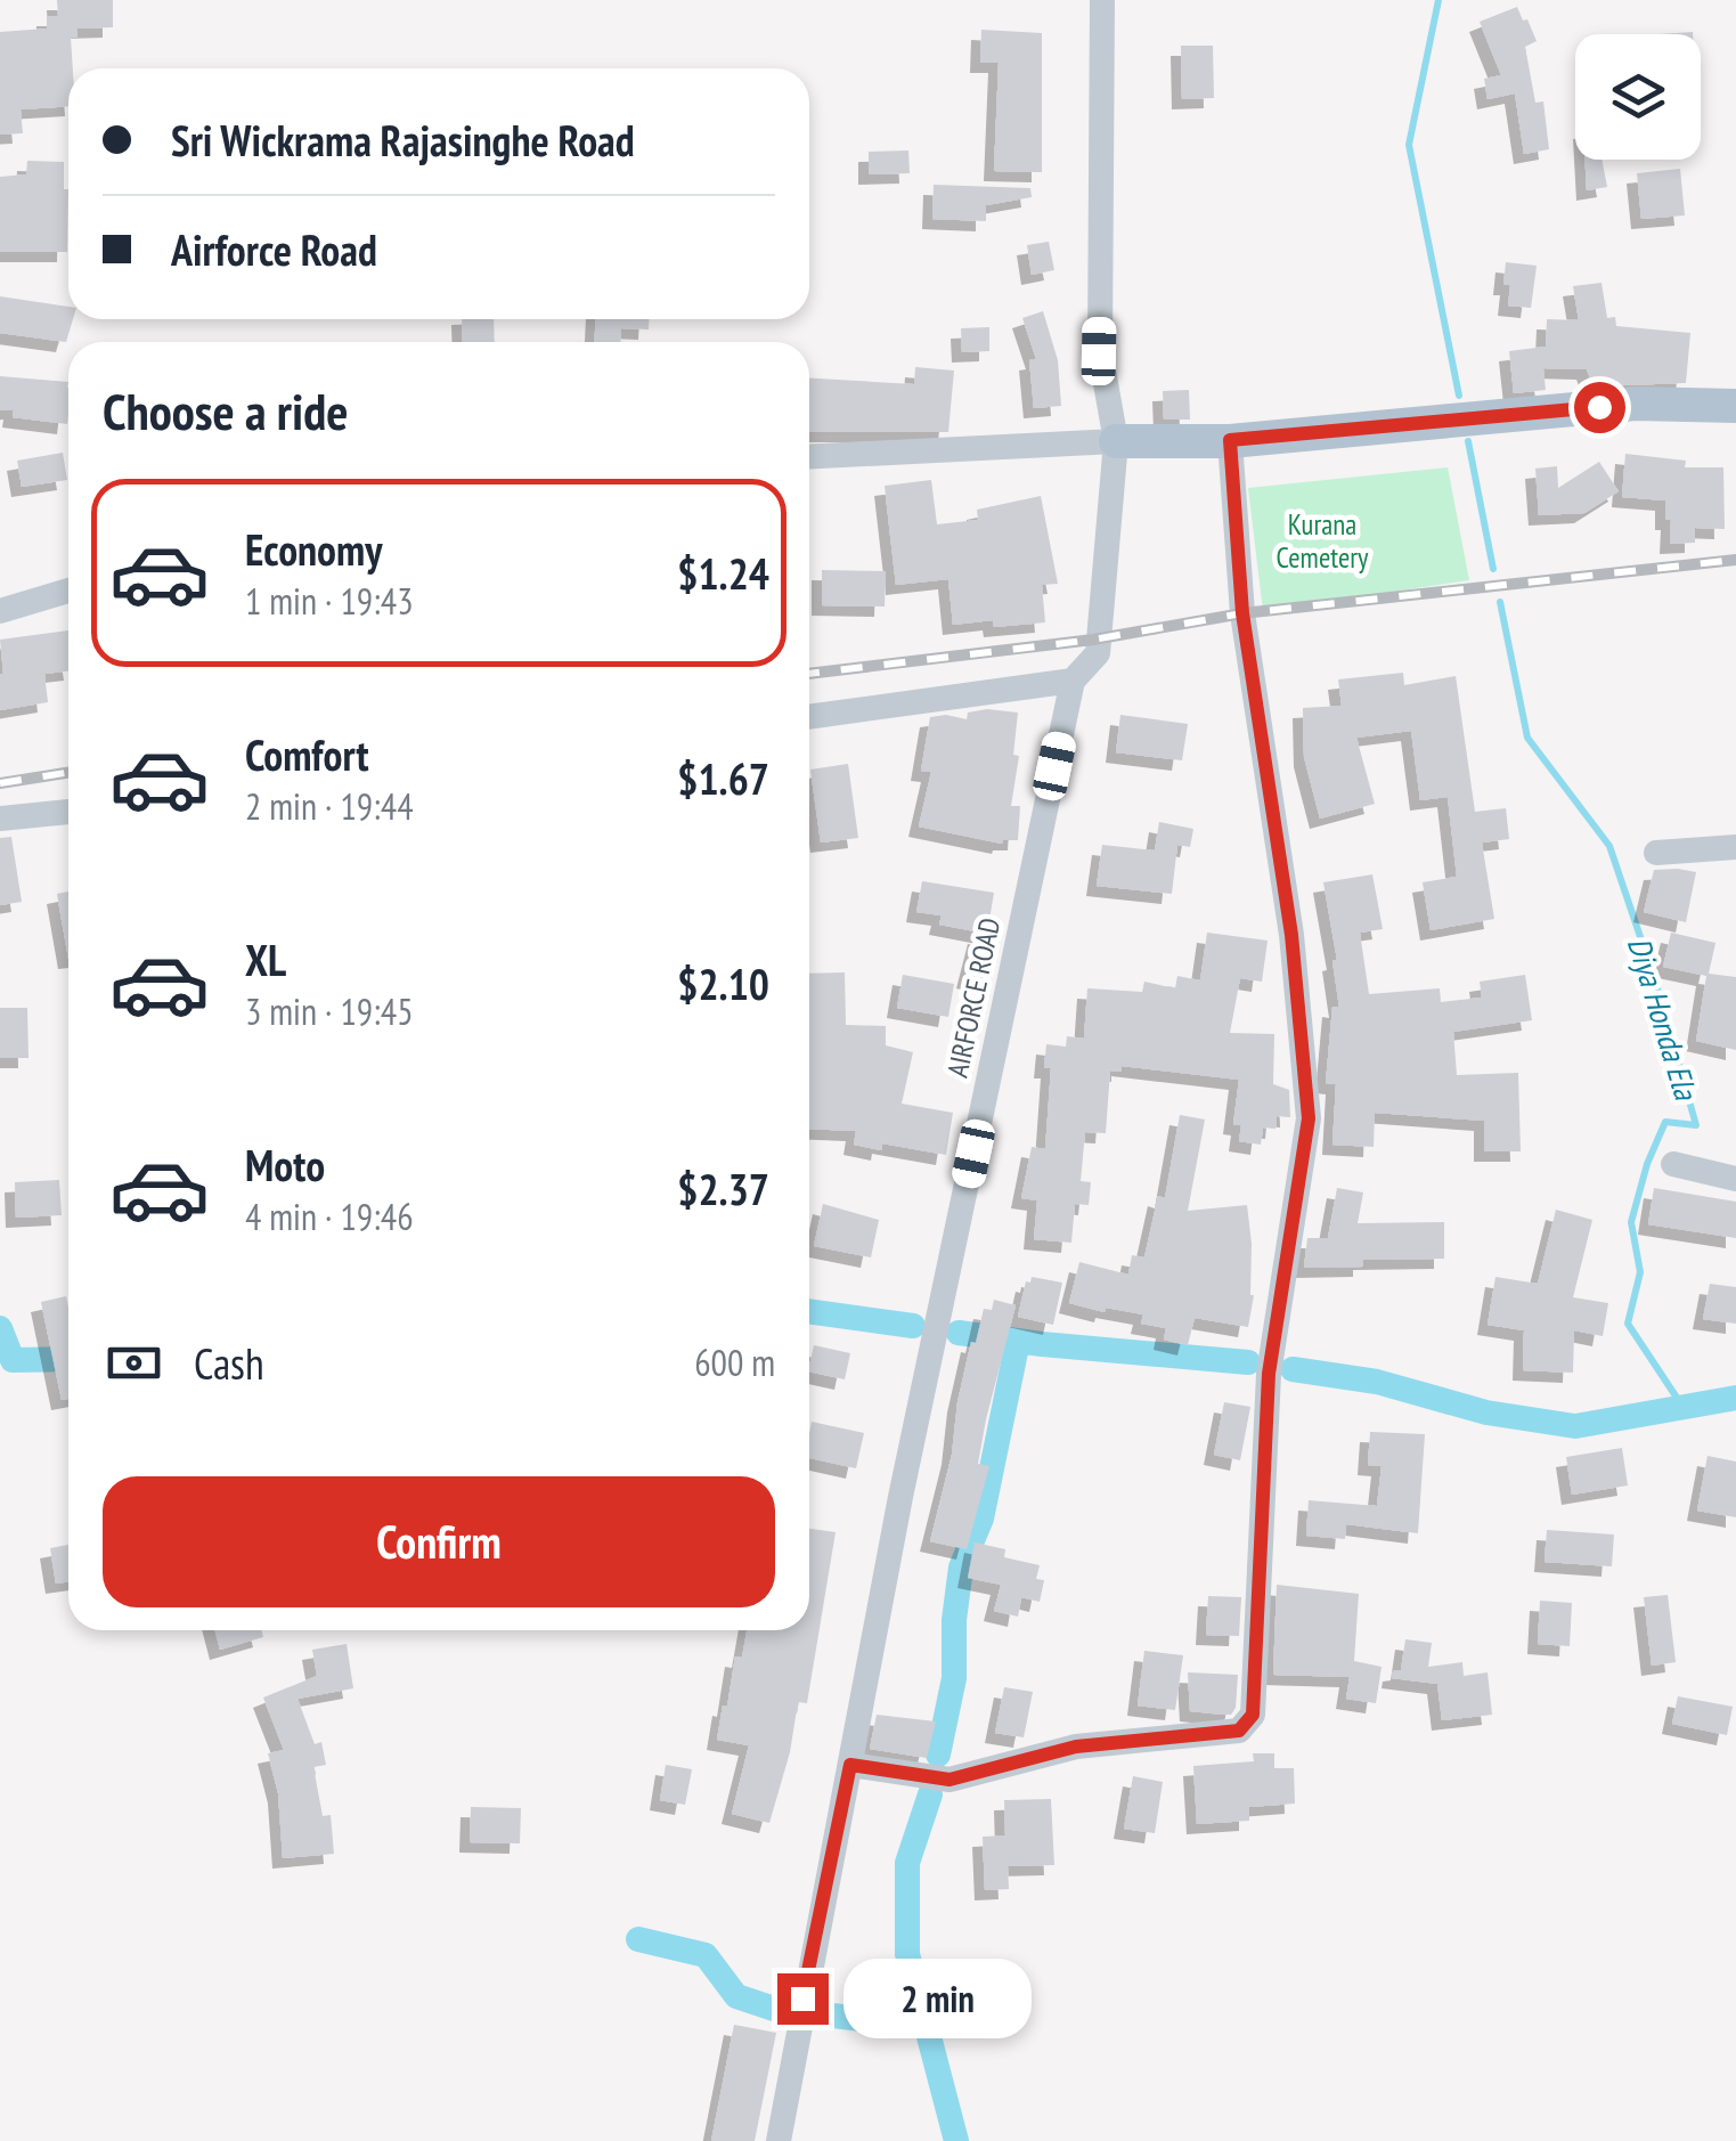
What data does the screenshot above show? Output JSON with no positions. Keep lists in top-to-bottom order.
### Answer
{
  "streets": {
    "street": ["AIRFORCE ROAD"]
  },
  "water": ["Diya Honda Ela"],
  "parks": ["Kurana Cemetery"],
  "page": {
    "banner": ["Sri Wickrama Rajasinghe Road", "Airforce Road"],
    "heading": "Choose a ride",
    "list": [
      {
        "name": "Economy",
        "note": "1 min · 19:43",
        "value": "$1.24"
      },
      {
        "name": "Comfort",
        "note": "2 min · 19:44",
        "value": "$1.67"
      },
      {
        "name": "XL",
        "note": "3 min · 19:45",
        "value": "$2.10"
      },
      {
        "name": "Moto",
        "note": "4 min · 19:46",
        "value": "$2.37"
      }
    ],
    "pay": ["Cash", "600 m"],
    "buttons": "Confirm",
    "bubble": "2 min"
  }
}
